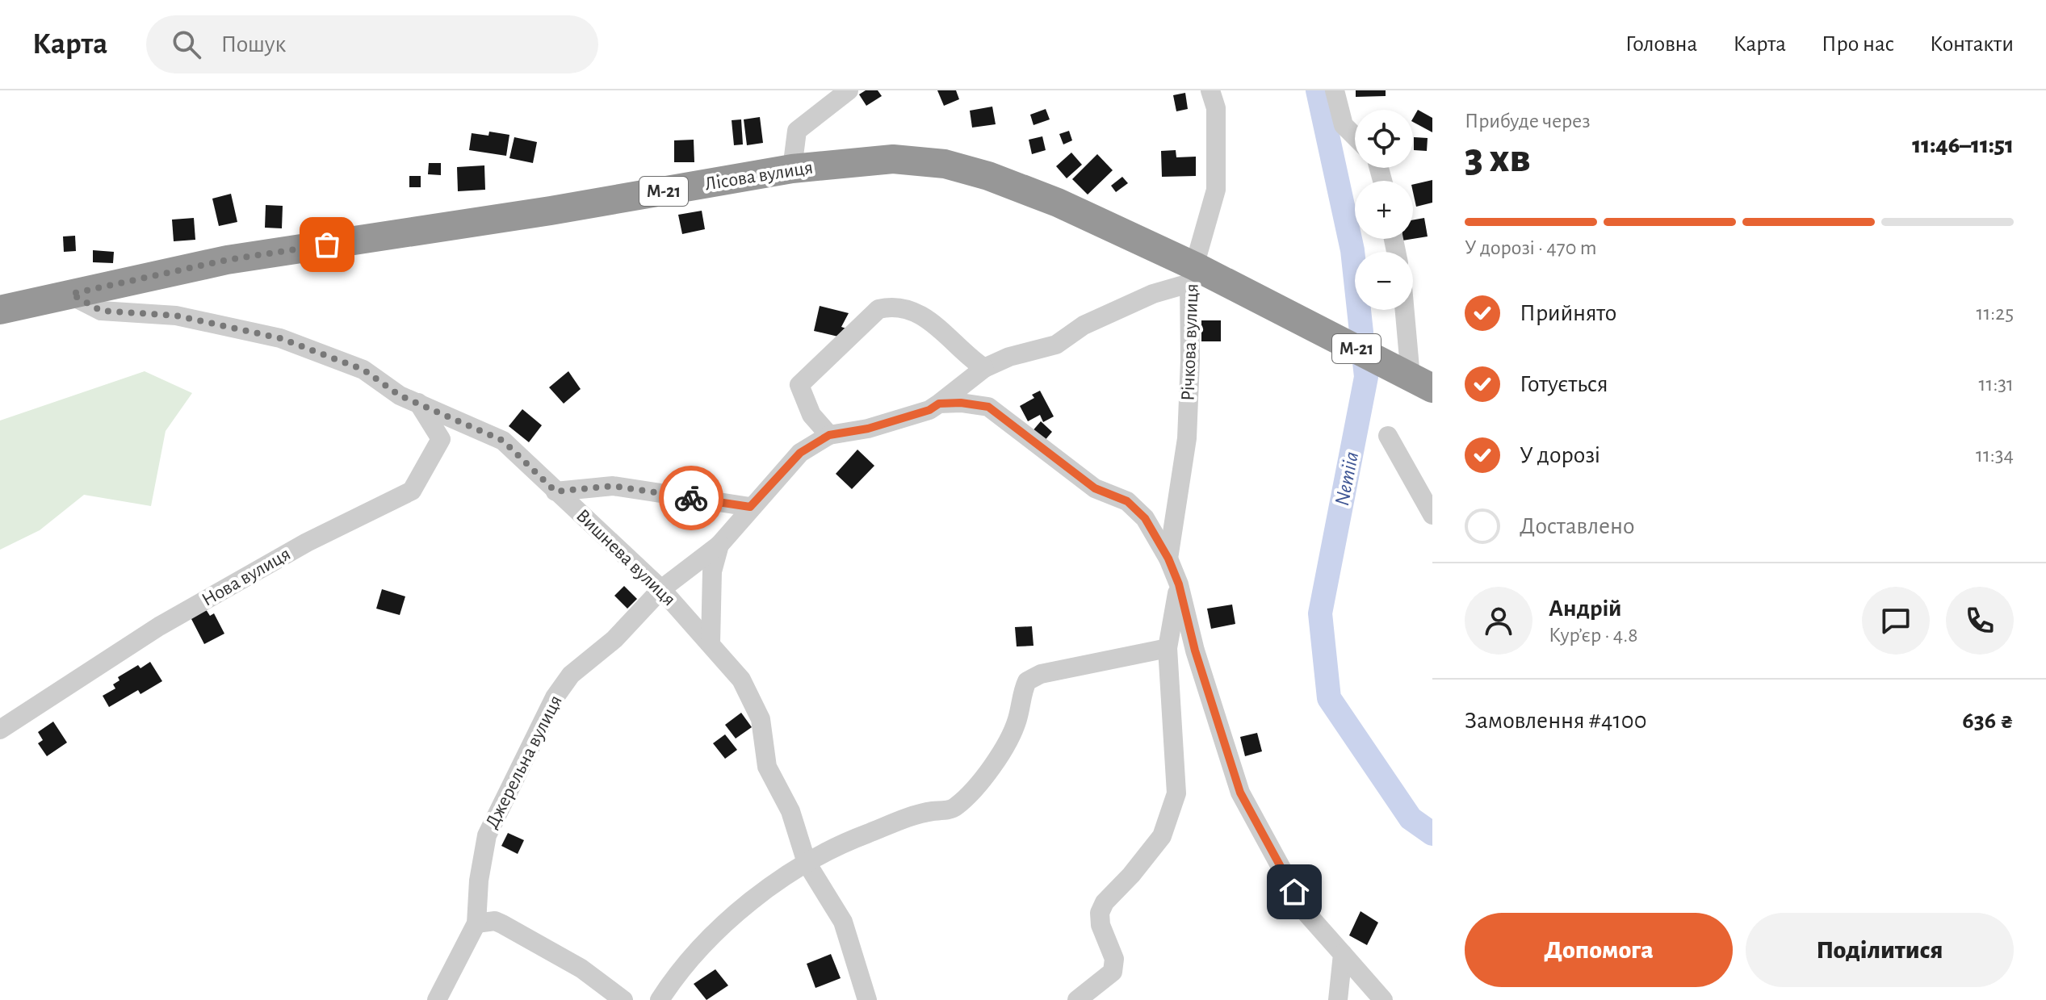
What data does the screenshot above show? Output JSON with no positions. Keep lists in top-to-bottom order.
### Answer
{
  "streets": {
    "highway": ["Лісова вулиця", "М-21"],
    "street": [
      "Річкова вулиця",
      "Вишнева вулиця",
      "Нова вулиця",
      "Джерельна вулиця"
    ]
  },
  "crossings": [
    ["Лісова вулиця", "Річкова вулиця"],
    ["Лісова вулиця", "Вишнева вулиця"],
    ["Лісова вулиця", "Джерельна вулиця"],
    ["Річкова вулиця", "Джерельна вулиця"],
    ["Вишнева вулиця", "Нова вулиця"],
    ["Вишнева вулиця", "Джерельна вулиця"]
  ],
  "water": ["Nemiia"],
  "page": {
    "header": "Карта",
    "search": "Пошук",
    "nav": [
      "Головна",
      "Карта",
      "Про нас",
      "Контакти"
    ],
    "heading": ["3 хв", "Прибуде через", "11:46–11:51"],
    "panel": [
      "Андрій",
      "Кур’єр · 4.8",
      "Замовлення #4100",
      "636 ₴"
    ],
    "map_buttons": ["+", "−"],
    "bar": "У дорозі · 470 m",
    "list": [
      ["Прийнято", "11:25"],
      ["Готується", "11:31"],
      ["У дорозі", "11:34"],
      "Доставлено"
    ],
    "buttons": ["Допомога", "Поділитися"]
  }
}
